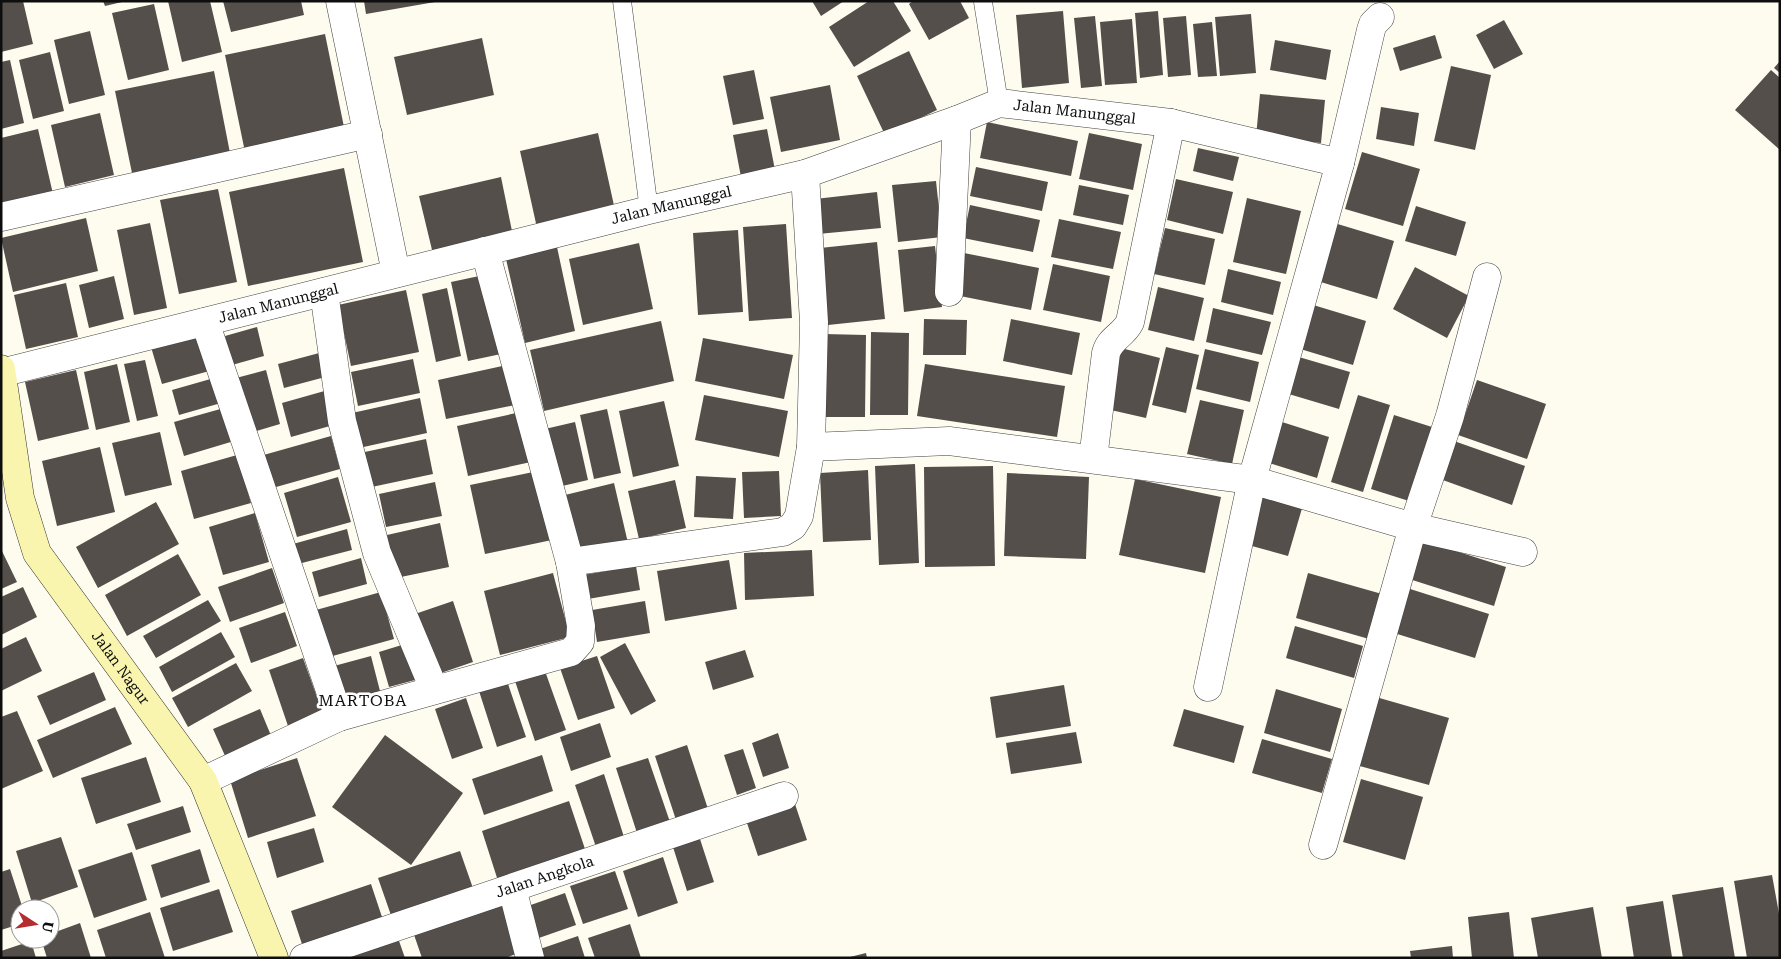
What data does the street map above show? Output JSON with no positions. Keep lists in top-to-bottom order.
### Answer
{
  "streets": {
    "street": ["Jalan Manunggal", "Jalan Nagur", "Jalan Angkola"]
  },
  "crossings": [
    ["Jalan Manunggal", "Jalan Nagur"]
  ],
  "districts": ["MARTOBA"],
  "north": "right"
}
